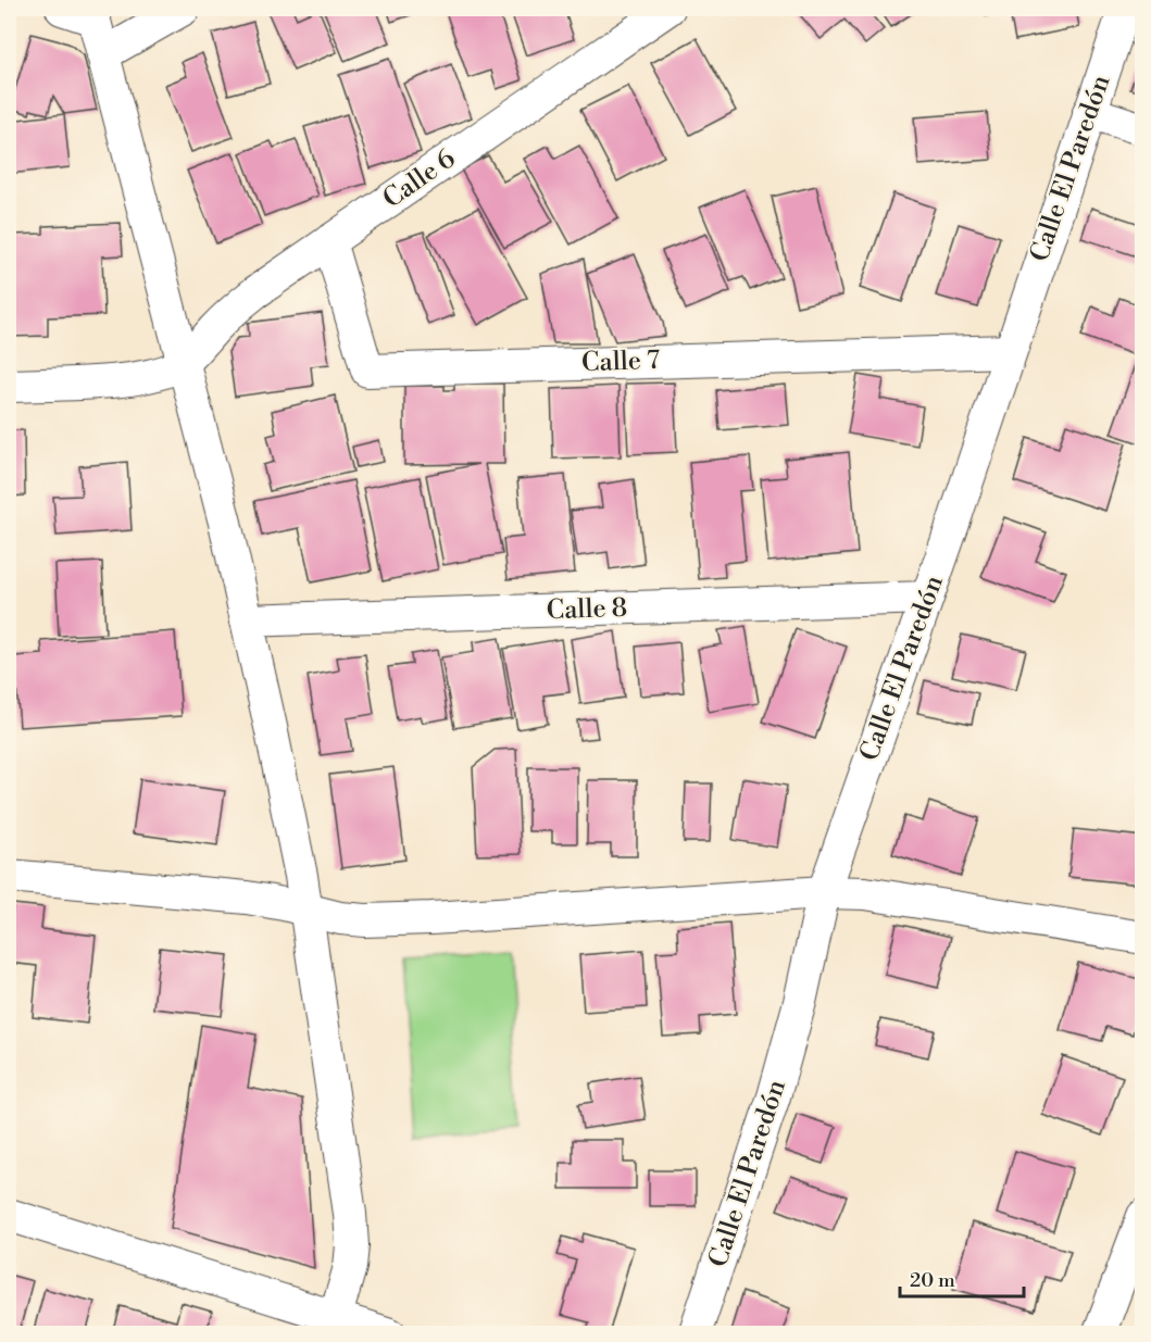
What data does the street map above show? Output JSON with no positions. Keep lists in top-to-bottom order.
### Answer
{
  "streets": {
    "street": [
      "Calle El Paredón",
      "Calle 6",
      "Calle 7",
      "Calle 8"
    ]
  },
  "crossings": [
    ["Calle El Paredón", "Calle 7"],
    ["Calle El Paredón", "Calle 8"],
    ["Calle 6", "Calle 7"]
  ],
  "scale_bar": "20 m"
}
